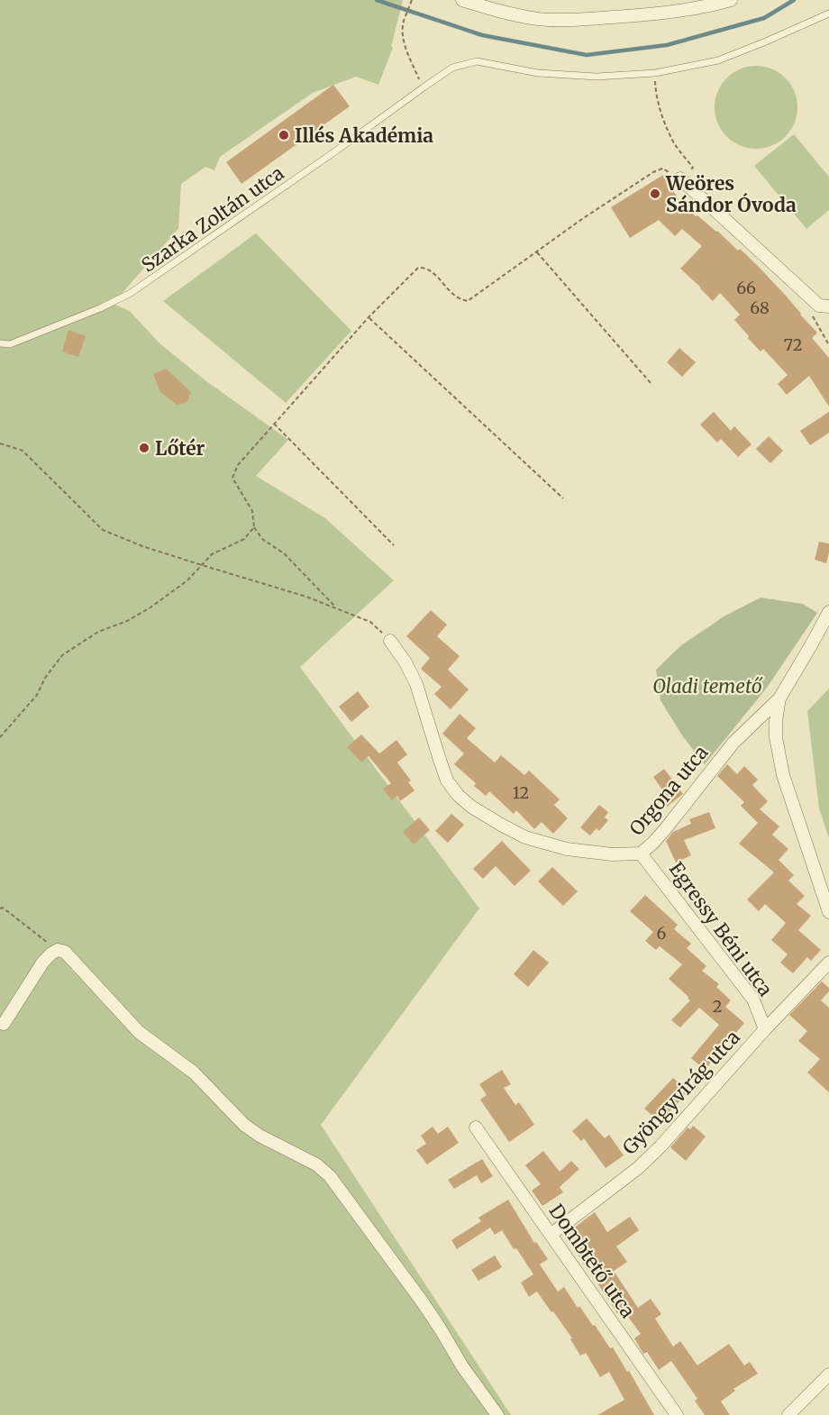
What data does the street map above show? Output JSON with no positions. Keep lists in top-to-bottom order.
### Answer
{
  "streets": {
    "street": [
      "Orgona utca",
      "Egressy Béni utca",
      "Gyöngyvirág utca",
      "Dombtető utca"
    ],
    "lane": ["Szarka Zoltán utca"]
  },
  "crossings": [
    ["Orgona utca", "Egressy Béni utca"],
    ["Egressy Béni utca", "Gyöngyvirág utca"],
    ["Gyöngyvirág utca", "Dombtető utca"]
  ],
  "parks": ["Oladi temető"],
  "places": ["Illés Akadémia", "Weöres Sándor Óvoda", "Lőtér"],
  "house_numbers": [
    "66",
    "68",
    "72",
    "12",
    "6",
    "2"
  ]
}
